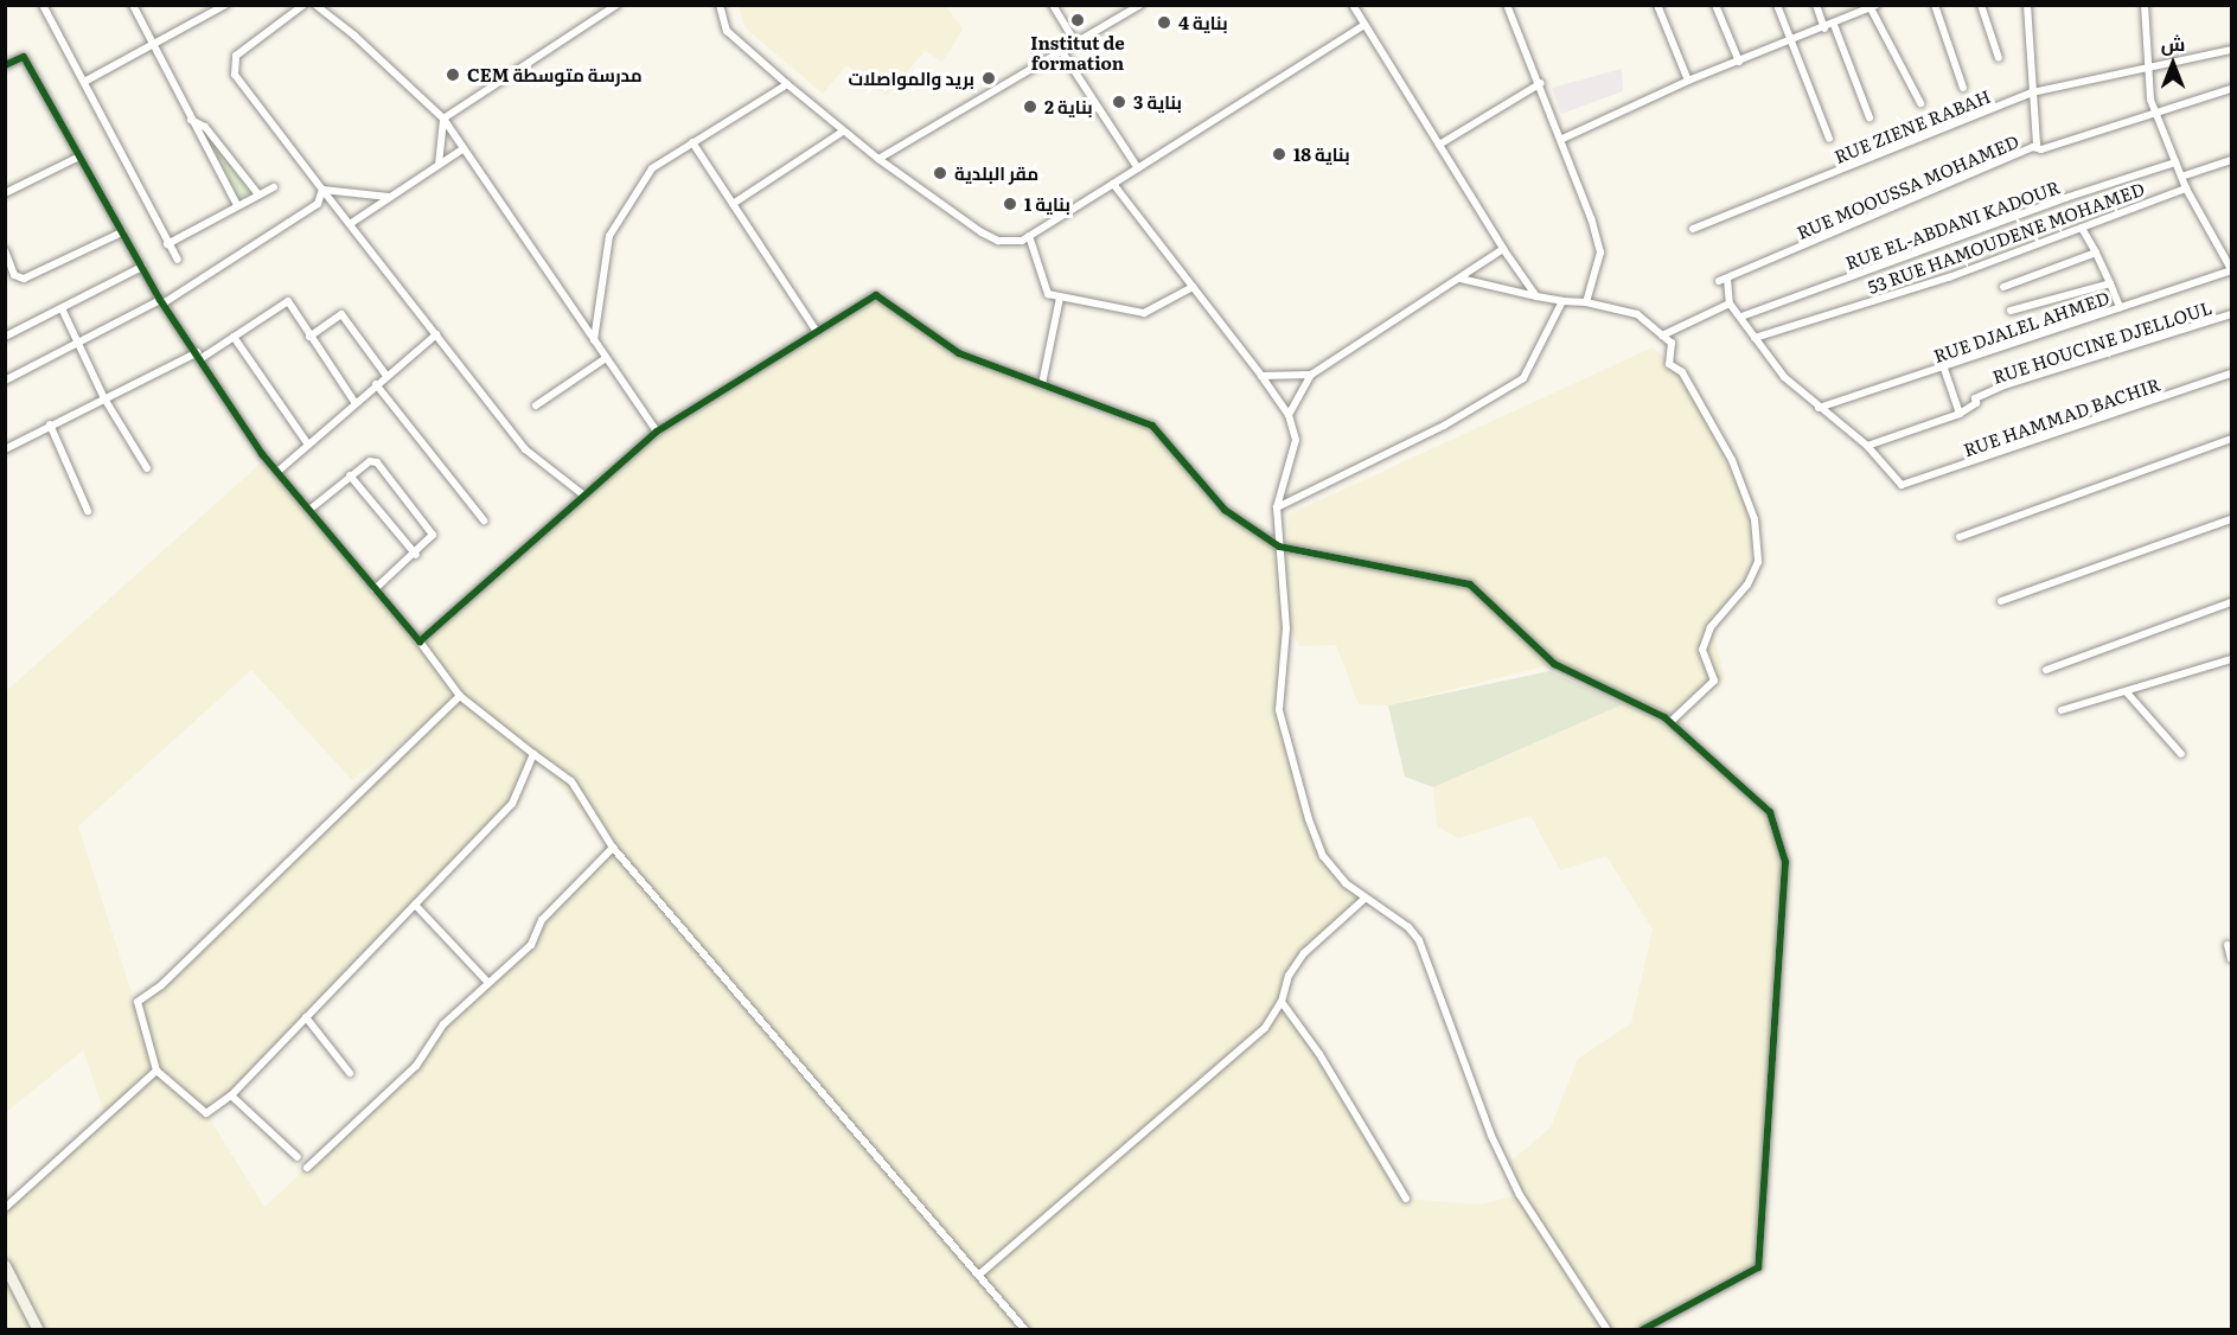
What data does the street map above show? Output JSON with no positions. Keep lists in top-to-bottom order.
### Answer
{
  "streets": {
    "street": [
      "RUE ZIENE RABAH",
      "RUE MOOUSSA MOHAMED",
      "RUE EL-ABDANI KADOUR",
      "53 RUE HAMOUDENE MOHAMED",
      "RUE DJALEL AHMED",
      "RUE HOUCINE DJELLOUL",
      "RUE HAMMAD BACHIR"
    ]
  },
  "crossings": [
    ["RUE HOUCINE DJELLOUL", "RUE HAMMAD BACHIR"]
  ],
  "places": [
    "Institut de formation",
    "بناية 4",
    "CEM مدرسة متوسطة",
    "بريد والمواصلات",
    "بناية 3",
    "بناية 2",
    "بناية 18",
    "مقر البلدية",
    "بناية 1"
  ],
  "north": "top"
}
